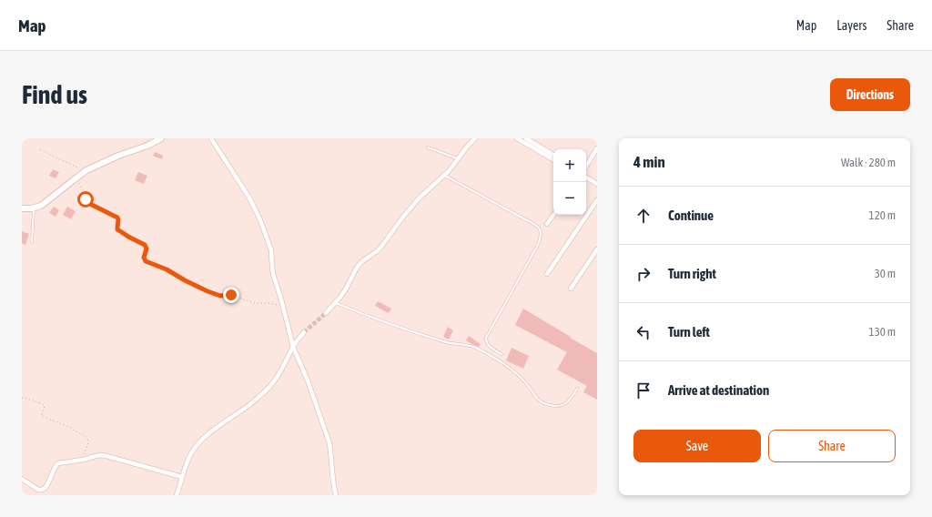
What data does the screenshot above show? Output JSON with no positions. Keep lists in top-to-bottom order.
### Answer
{
  "page": {
    "header": "Map",
    "nav": ["Map", "Layers", "Share"],
    "buttons": [
      "Directions",
      ["Save", "Share"]
    ],
    "title": "Find us",
    "heading": ["4 min", "Walk · 280 m"],
    "map_buttons": ["+", "−"],
    "list": [
      ["Continue", "120 m"],
      ["Turn right", "30 m"],
      ["Turn left", "130 m"],
      "Arrive at destination"
    ]
  }
}
